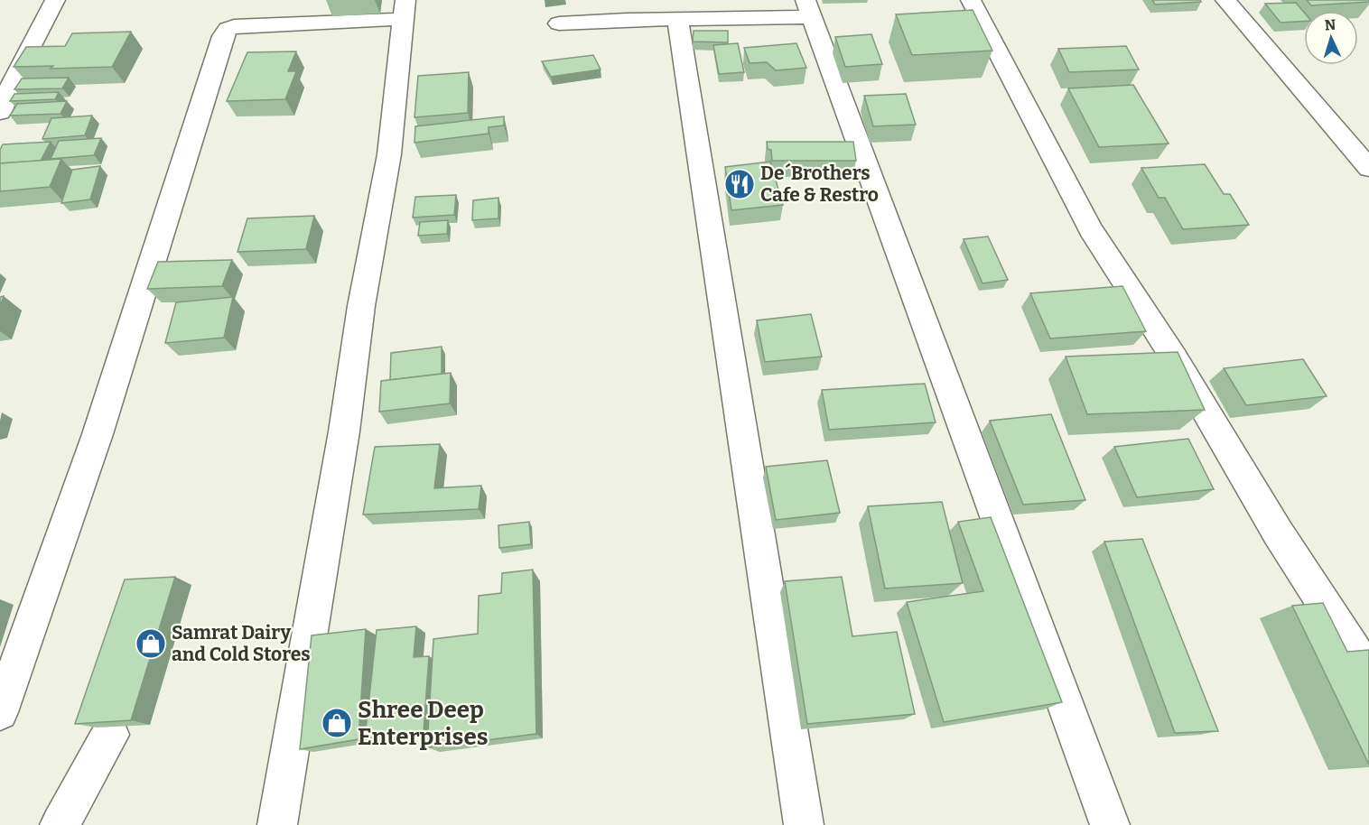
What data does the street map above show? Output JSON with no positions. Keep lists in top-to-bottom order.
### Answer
{
  "places": {
    "restaurant": ["De´Brothers Cafe & Restro"],
    "shop": ["Samrat Dairy and Cold Stores", "Shree Deep Enterprises"]
  },
  "north": "top"
}
